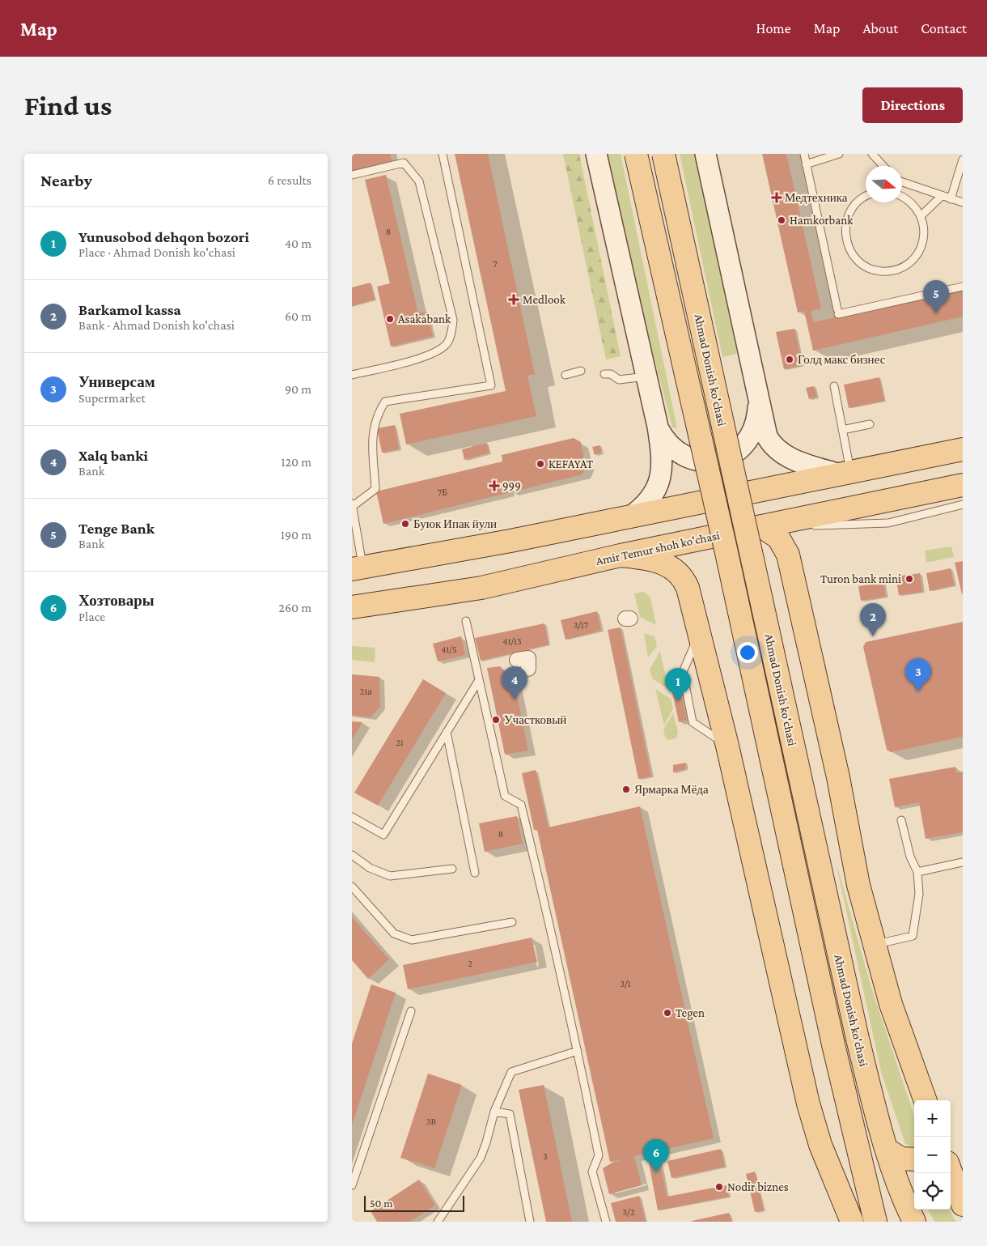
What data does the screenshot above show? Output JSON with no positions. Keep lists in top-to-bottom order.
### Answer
{
  "streets": {
    "main road": ["Ahmad Donish ko'chasi", "Amir Temur shoh ko'chasi"]
  },
  "places": {
    "health": ["Медтехника", "Medlook", "999"],
    "other": [
      "Hamkorbank",
      "Asakabank",
      "Голд макс бизнес",
      "KEFAYAT",
      "Буюк Ипак йули",
      "Turon bank mini",
      "Участковый",
      "Ярмарка Мёда",
      "Tegen",
      "Nodir biznes"
    ]
  },
  "house_numbers": [
    "8",
    "7",
    "7Б",
    "3/17",
    "41/13",
    "41/5",
    "21а",
    "21",
    "8",
    "2",
    "3/1",
    "3B",
    "3",
    "3/2"
  ],
  "scale_bar": "50 m",
  "north": "right",
  "page": {
    "header": "Map",
    "nav": [
      "Home",
      "Map",
      "About",
      "Contact"
    ],
    "buttons": "Directions",
    "title": "Find us",
    "heading": ["Nearby", "6 results"],
    "list": [
      {
        "mark": "1",
        "name": "Yunusobod dehqon bozori",
        "note": "Place · Ahmad Donish ko'chasi",
        "value": "40 m"
      },
      {
        "mark": "2",
        "name": "Barkamol kassa",
        "note": "Bank · Ahmad Donish ko'chasi",
        "value": "60 m"
      },
      {
        "mark": "3",
        "name": "Универсам",
        "note": "Supermarket",
        "value": "90 m"
      },
      {
        "mark": "4",
        "name": "Xalq banki",
        "note": "Bank",
        "value": "120 m"
      },
      {
        "mark": "5",
        "name": "Tenge Bank",
        "note": "Bank",
        "value": "190 m"
      },
      {
        "mark": "6",
        "name": "Хозтовары",
        "note": "Place",
        "value": "260 m"
      }
    ],
    "pins": [
      "5",
      "2",
      "3",
      "4",
      "1",
      "6"
    ],
    "map_buttons": ["+", "−"],
    "scale": "50 m"
  }
}
